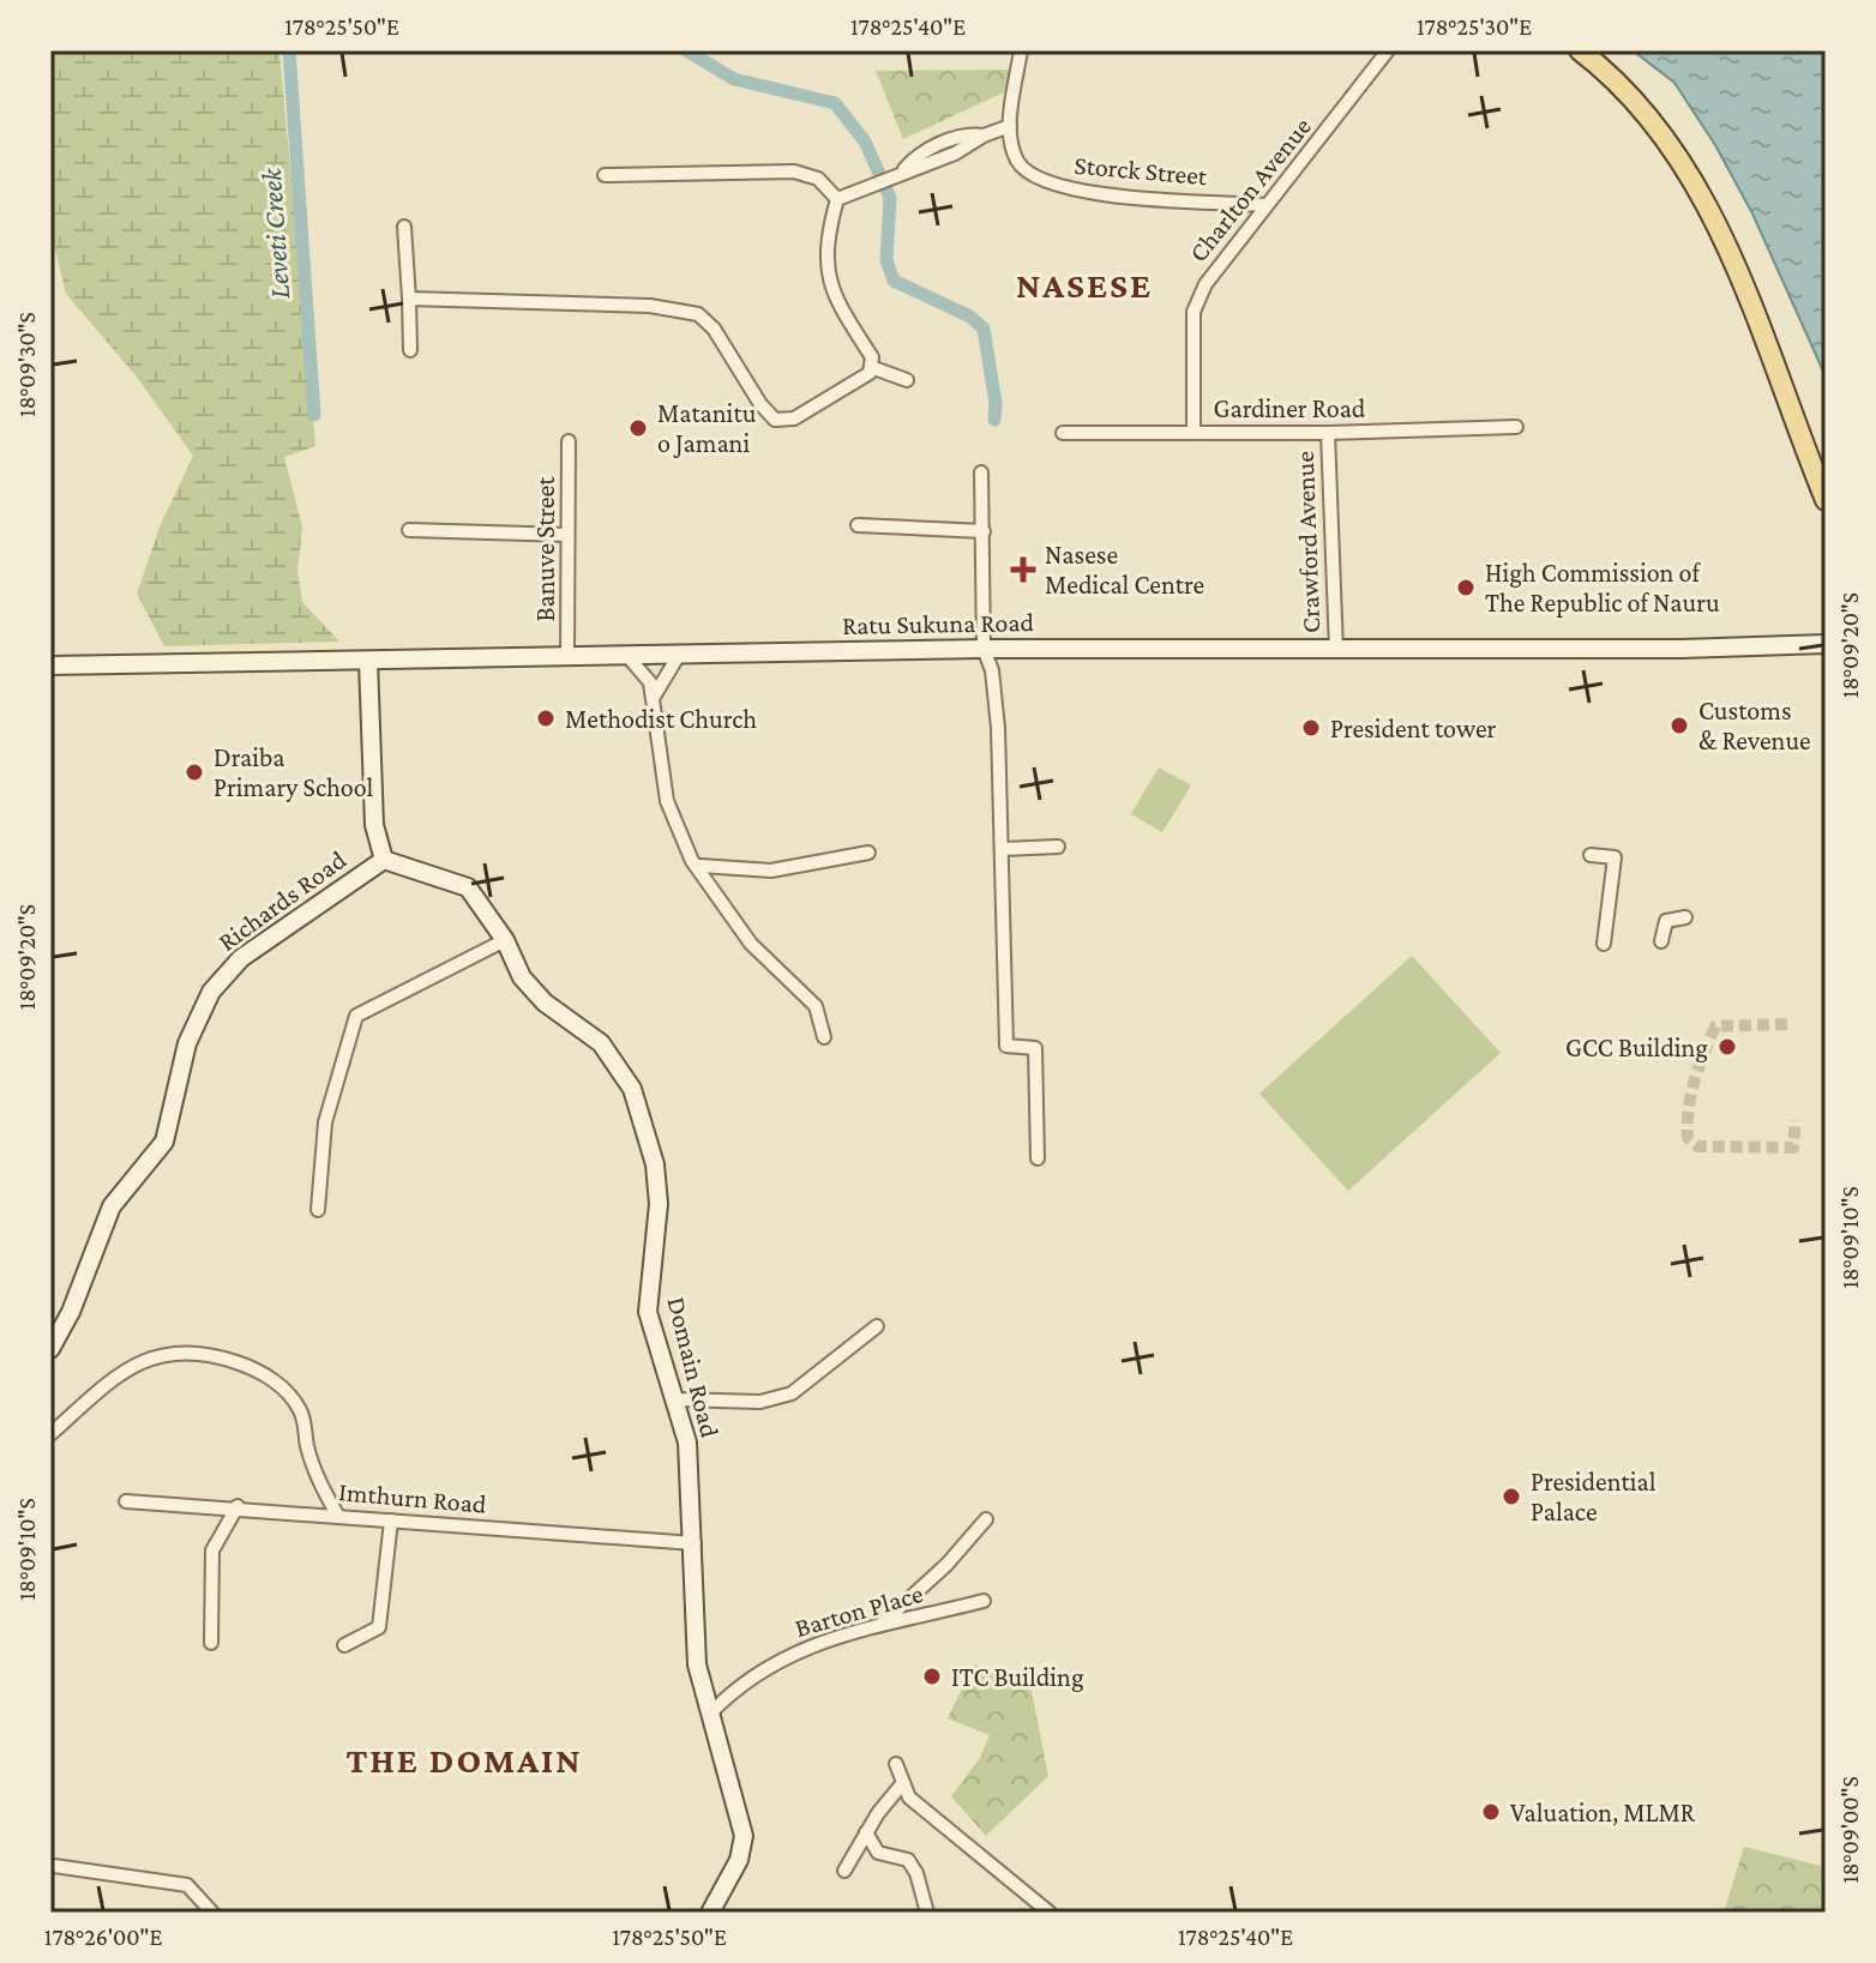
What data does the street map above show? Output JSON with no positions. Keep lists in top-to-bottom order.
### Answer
{
  "streets": {
    "street": [
      "Storck Street",
      "Charlton Avenue",
      "Gardiner Road",
      "Crawford Avenue",
      "Banuve Street",
      "Ratu Sukuna Road",
      "Richards Road",
      "Domain Road",
      "Imthurn Road",
      "Barton Place"
    ]
  },
  "crossings": [
    ["Storck Street", "Charlton Avenue"],
    ["Charlton Avenue", "Gardiner Road"],
    ["Gardiner Road", "Crawford Avenue"],
    ["Crawford Avenue", "Ratu Sukuna Road"],
    ["Banuve Street", "Ratu Sukuna Road"],
    ["Richards Road", "Domain Road"],
    ["Domain Road", "Imthurn Road"],
    ["Domain Road", "Barton Place"]
  ],
  "districts": ["NASESE", "THE DOMAIN"],
  "water": ["Leveti Creek"],
  "places": {
    "other": [
      "Matanitu o Jamani",
      "High Commission of The Republic of Nauru",
      "Methodist Church",
      "Customs & Revenue",
      "President tower",
      "Draiba Primary School",
      "GCC Building",
      "Presidential Palace",
      "ITC Building",
      "Valuation, MLMR"
    ],
    "health": ["Nasese Medical Centre"]
  },
  "coordinates": [
    "178°25'50\"E",
    "178°25'40\"E",
    "178°25'30\"E",
    "18°09'30\"S",
    "18°09'20\"S",
    "18°09'10\"S",
    "18°09'00\"S",
    "178°26'00\"E"
  ]
}
